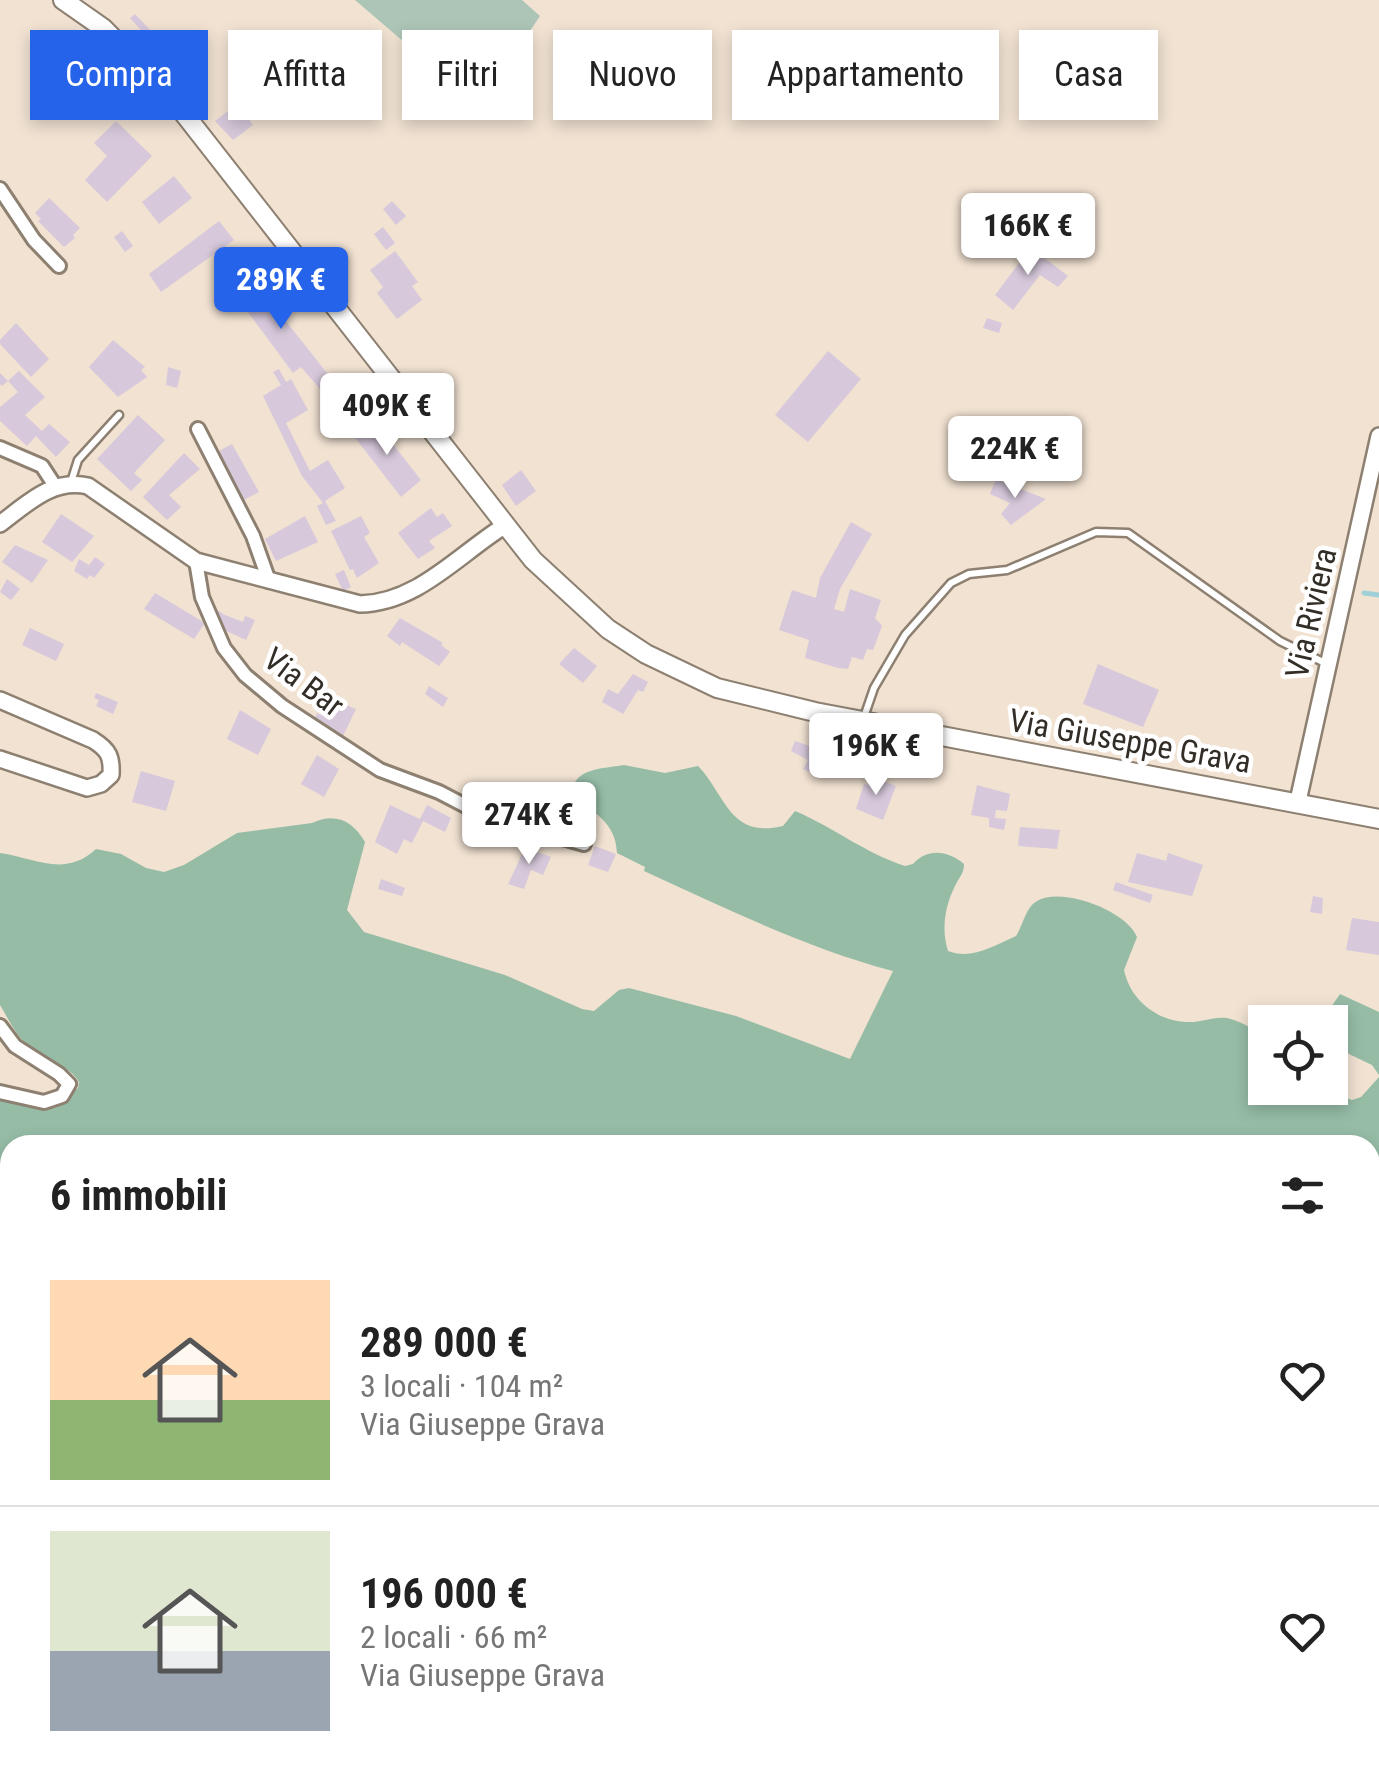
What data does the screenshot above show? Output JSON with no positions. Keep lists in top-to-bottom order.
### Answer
{
  "streets": {
    "main road": ["Via Giuseppe Grava"],
    "street": ["Via Riviera", "Via Bar"]
  },
  "crossings": [
    ["Via Riviera", "Via Giuseppe Grava"]
  ],
  "page": {
    "chip": [
      "Compra",
      "Affitta",
      "Filtri",
      "Nuovo",
      "Appartamento",
      "Casa"
    ],
    "price": [
      "166K €",
      "289K €",
      "409K €",
      "224K €",
      "196K €",
      "274K €"
    ],
    "heading": "6 immobili",
    "list": [
      {
        "name": "289 000 €",
        "note": "3 locali · 104 m² · Via Giuseppe Grava"
      },
      {
        "name": "196 000 €",
        "note": "2 locali · 66 m² · Via Giuseppe Grava"
      }
    ]
  }
}
